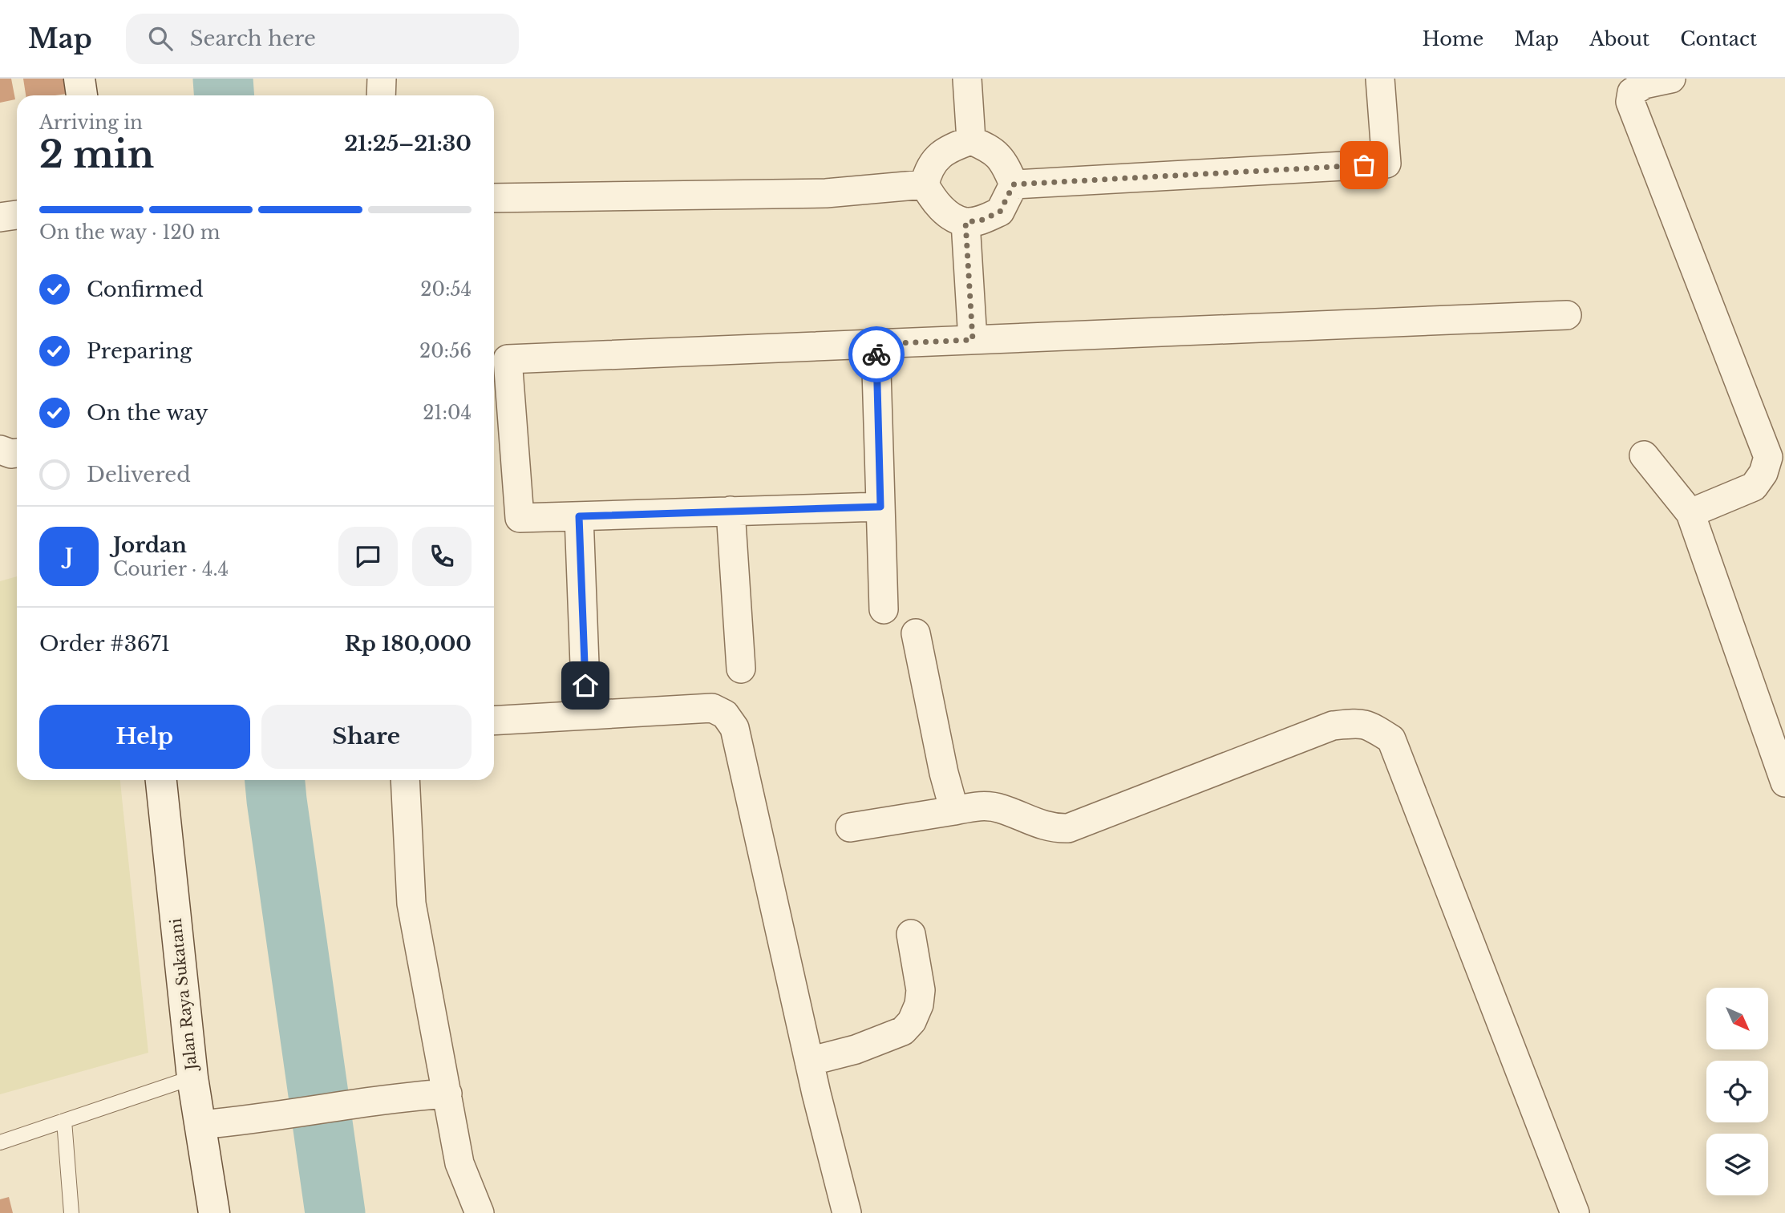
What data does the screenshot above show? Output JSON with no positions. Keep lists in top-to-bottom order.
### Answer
{
  "streets": {
    "main road": ["Jalan Raya Sukatani"]
  },
  "north": "bottom right",
  "page": {
    "header": "Map",
    "search": "Search here",
    "nav": [
      "Home",
      "Map",
      "About",
      "Contact"
    ],
    "heading": ["2 min", "Arriving in", "21:25–21:30"],
    "panel": [
      "Jordan",
      "Courier · 4.4",
      "Order #3671",
      "Rp 180,000"
    ],
    "bar": "On the way · 120 m",
    "list": [
      ["Confirmed", "20:54"],
      ["Preparing", "20:56"],
      ["On the way", "21:04"],
      "Delivered"
    ],
    "round": "J",
    "buttons": ["Help", "Share"]
  }
}
